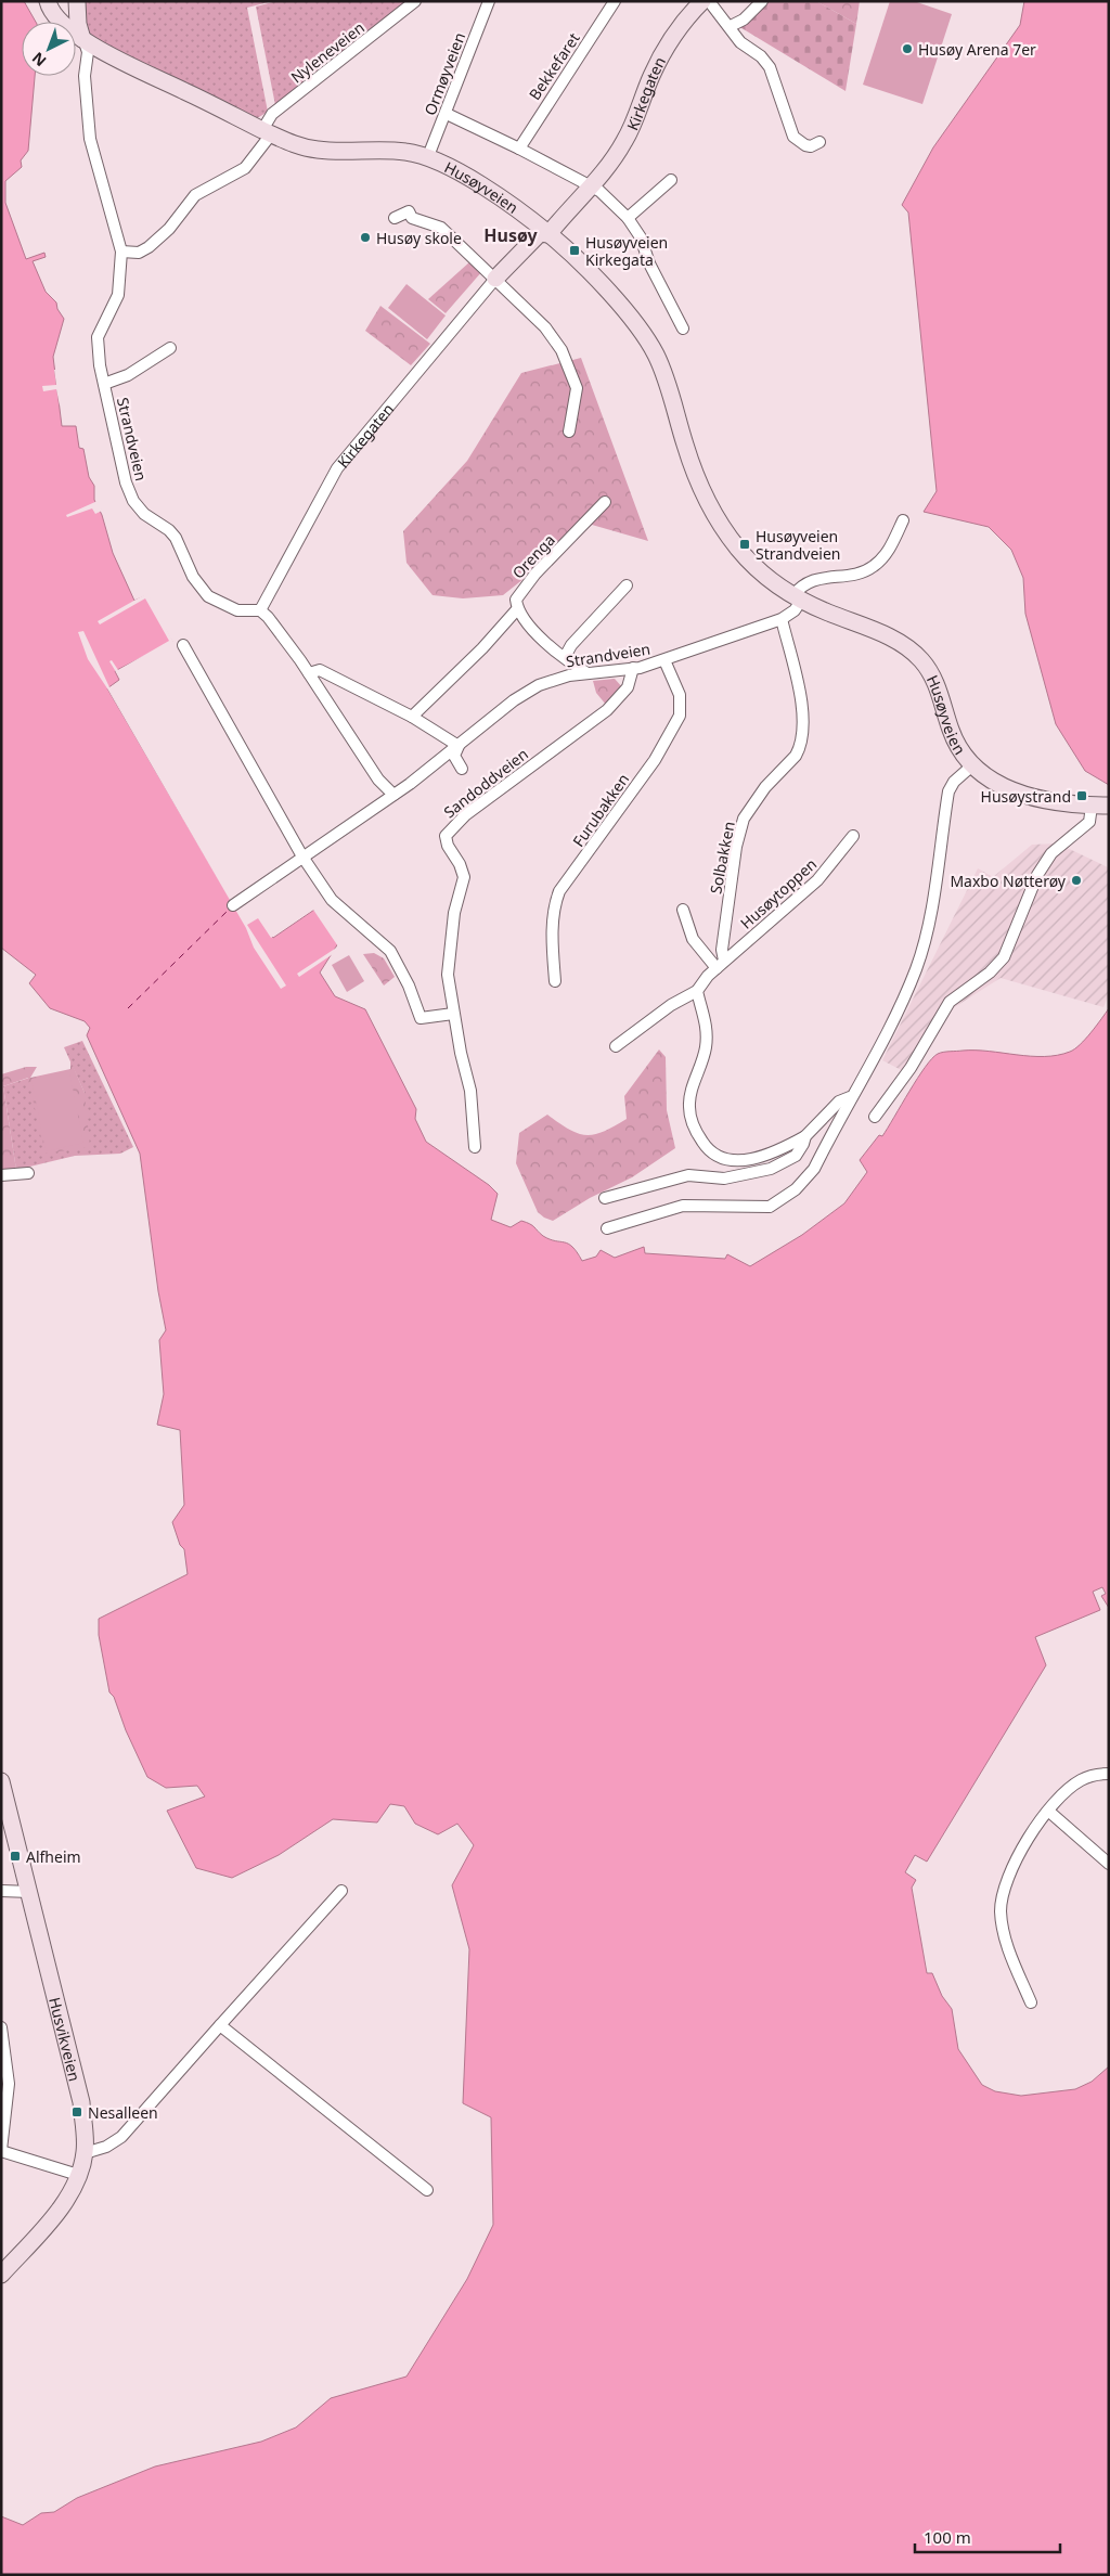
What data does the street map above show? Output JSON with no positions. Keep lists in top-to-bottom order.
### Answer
{
  "streets": {
    "main road": ["Kirkegaten", "Husøyveien", "Husvikveien"],
    "street": [
      "Nyleneveien",
      "Bekkefaret",
      "Ormøyveien",
      "Strandveien",
      "Orenga",
      "Sandoddveien",
      "Furubakken",
      "Solbakken",
      "Husøytoppen"
    ]
  },
  "crossings": [
    ["Nyleneveien", "Husøyveien"],
    ["Nyleneveien", "Strandveien"],
    ["Ormøyveien", "Husøyveien"],
    ["Kirkegaten", "Husøyveien"],
    ["Kirkegaten", "Strandveien"],
    ["Husøyveien", "Strandveien"],
    ["Strandveien", "Sandoddveien"],
    ["Strandveien", "Furubakken"],
    ["Strandveien", "Solbakken"],
    ["Solbakken", "Husøytoppen"]
  ],
  "districts": ["Husøy"],
  "places": {
    "other": ["Husøy Arena 7er", "Husøy skole", "Maxbo Nøtterøy"],
    "transit": [
      "Husøyveien Kirkegata",
      "Husøyveien Strandveien",
      "Husøystrand",
      "Alfheim",
      "Nesalleen"
    ]
  },
  "scale_bar": "100 m",
  "north": "bottom left"
}
